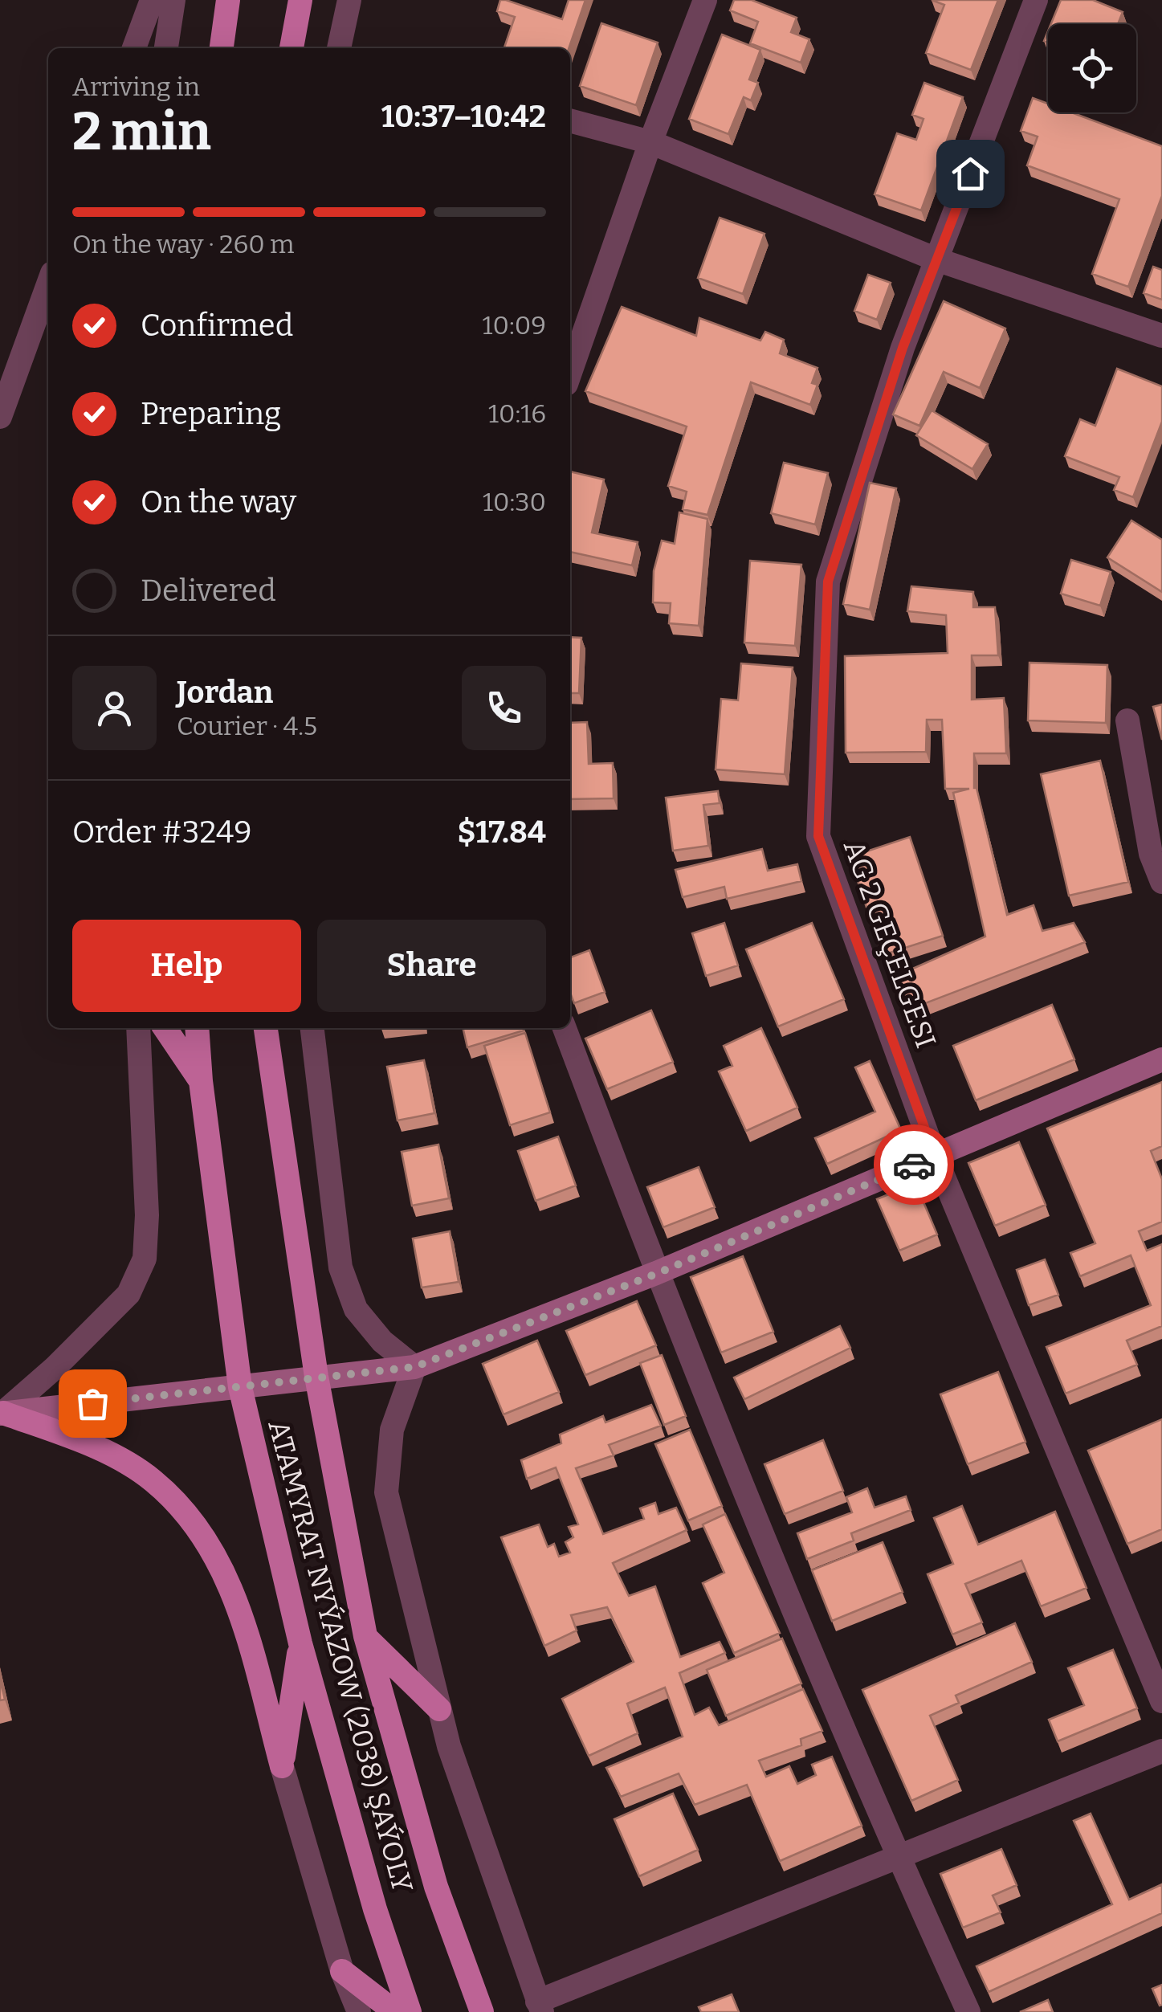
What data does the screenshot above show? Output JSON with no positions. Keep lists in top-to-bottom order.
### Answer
{
  "streets": {
    "main road": ["ATAMYRAT NYÝAZOW (2038) ŞAÝOLY"],
    "street": ["AG 2 GEÇELGESI"]
  },
  "page": {
    "heading": ["2 min", "Arriving in", "10:37–10:42"],
    "panel": [
      "Jordan",
      "Courier · 4.5",
      "Order #3249",
      "$17.84"
    ],
    "bar": "On the way · 260 m",
    "list": [
      ["Confirmed", "10:09"],
      ["Preparing", "10:16"],
      ["On the way", "10:30"],
      "Delivered"
    ],
    "buttons": ["Help", "Share"]
  }
}
